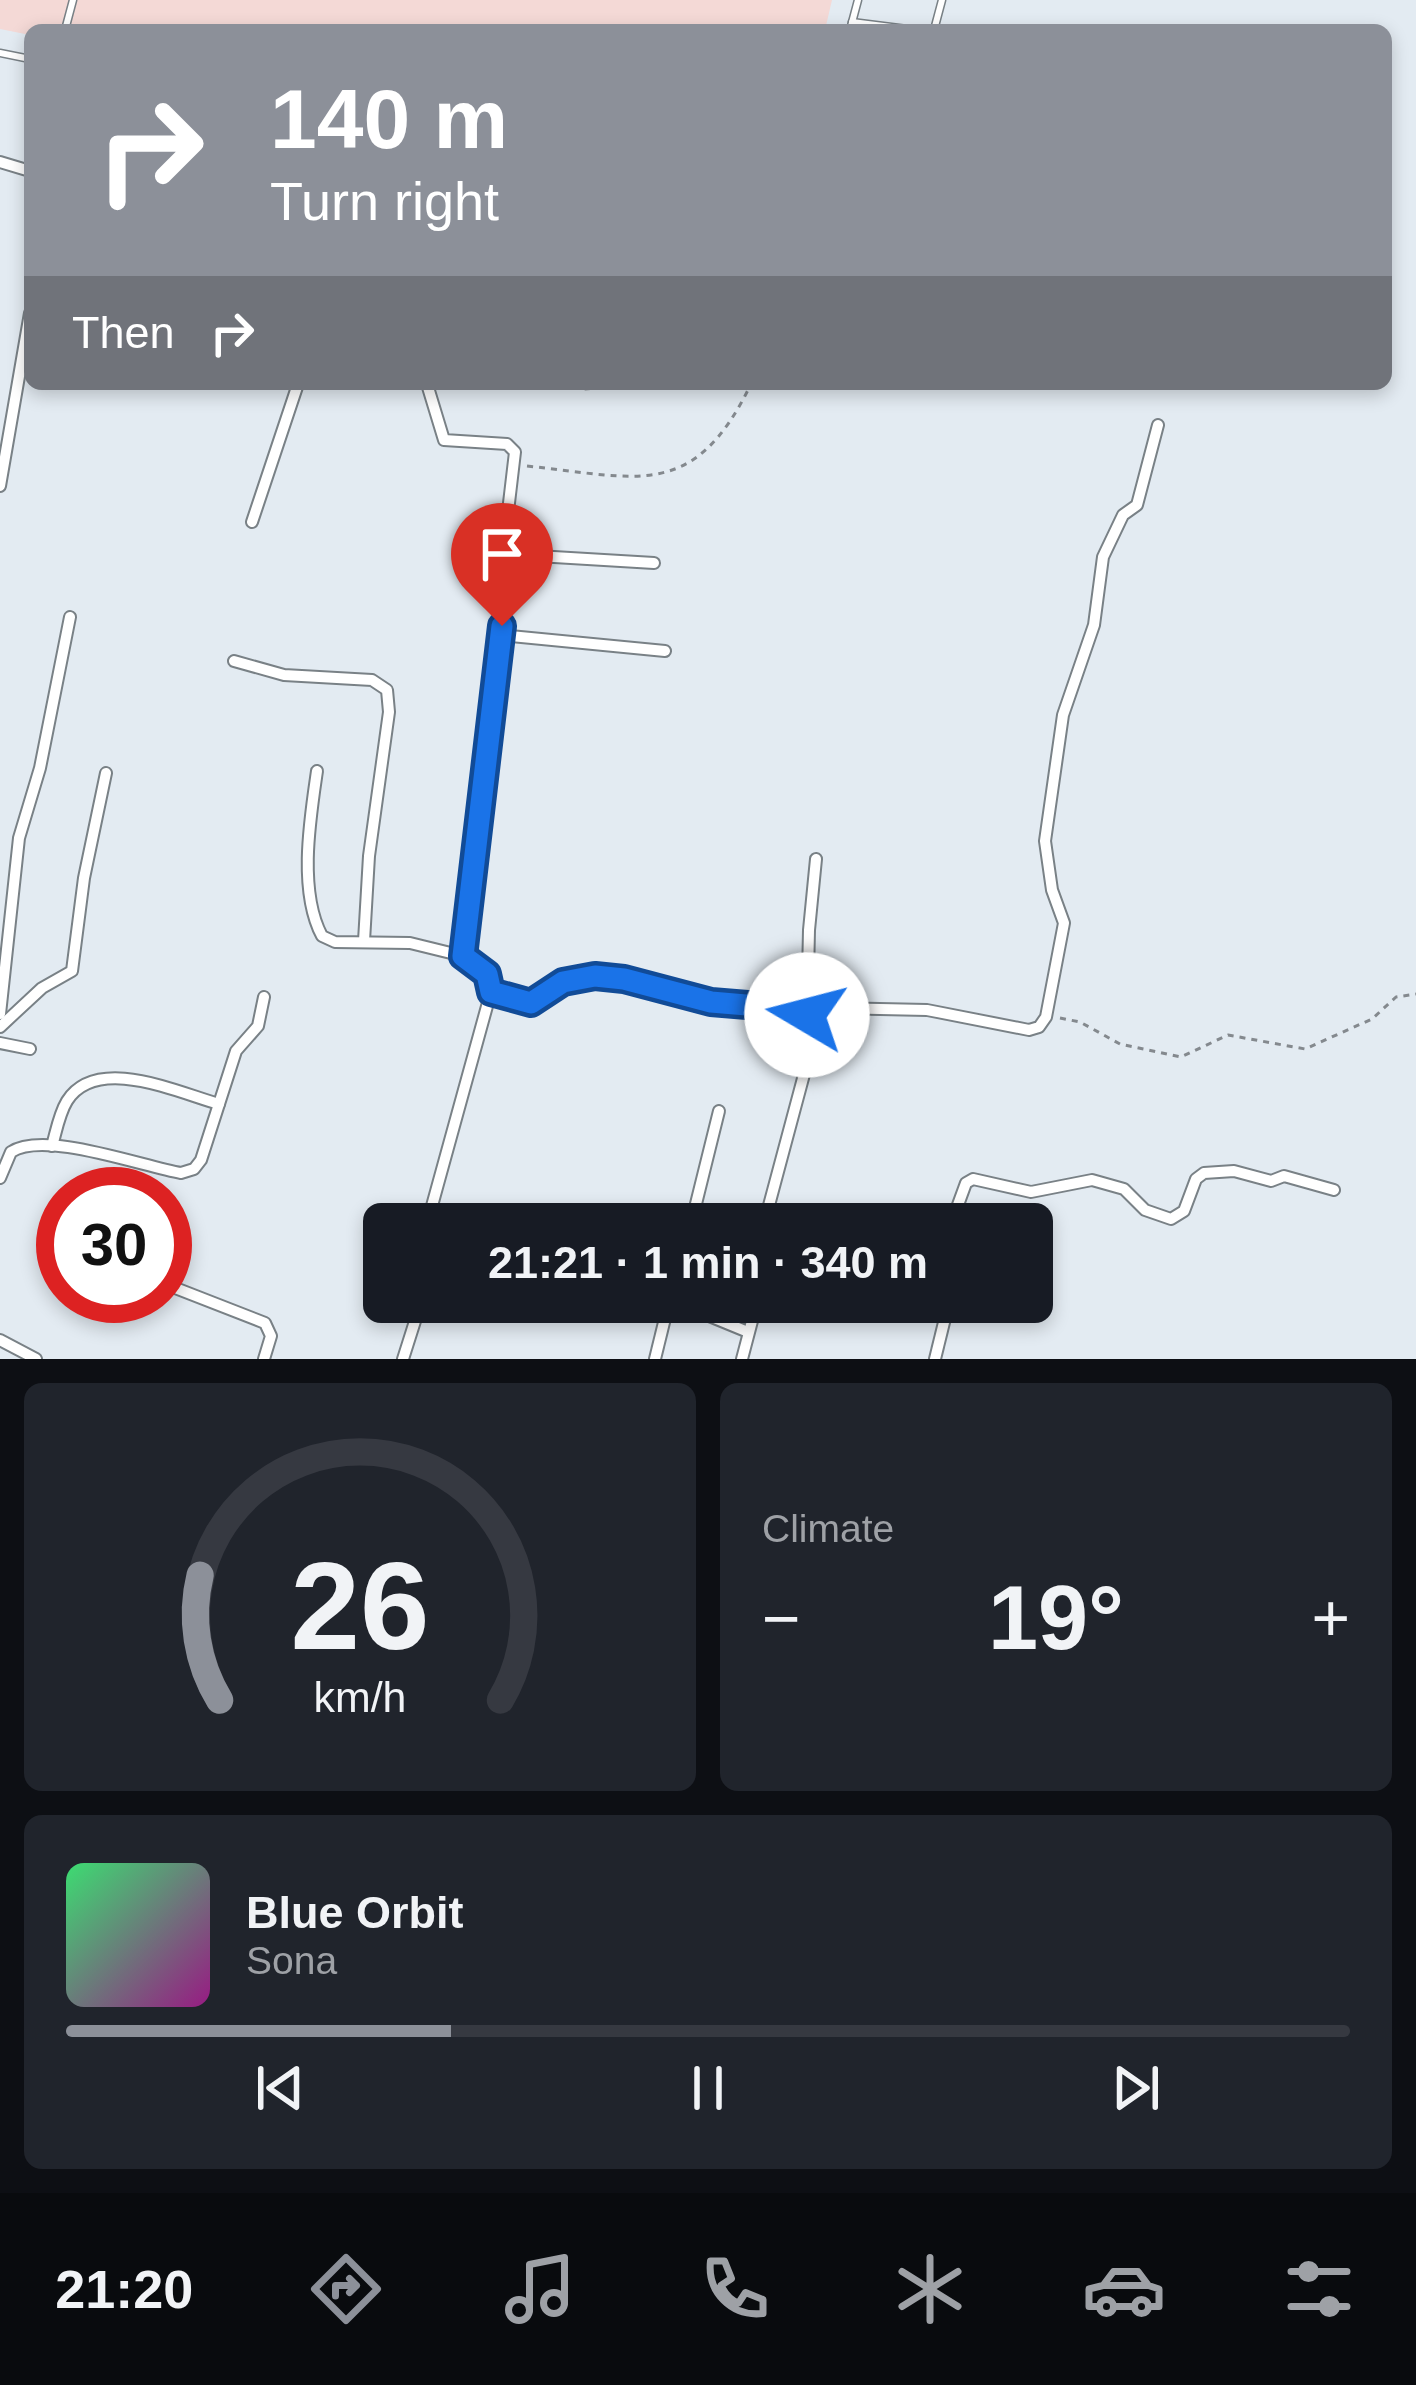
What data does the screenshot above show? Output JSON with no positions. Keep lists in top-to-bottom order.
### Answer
{
  "page": {
    "turn": ["140 m", "Turn right"],
    "then": "Then",
    "limit": "30",
    "trip": "21:21 · 1 min · 340 m",
    "tile": "Climate",
    "heat": ["−", "19°", "+"],
    "song": ["Blue Orbit", "Sona"],
    "tabs": "21:20",
    "gauge": ["26", "km/h"]
  }
}
